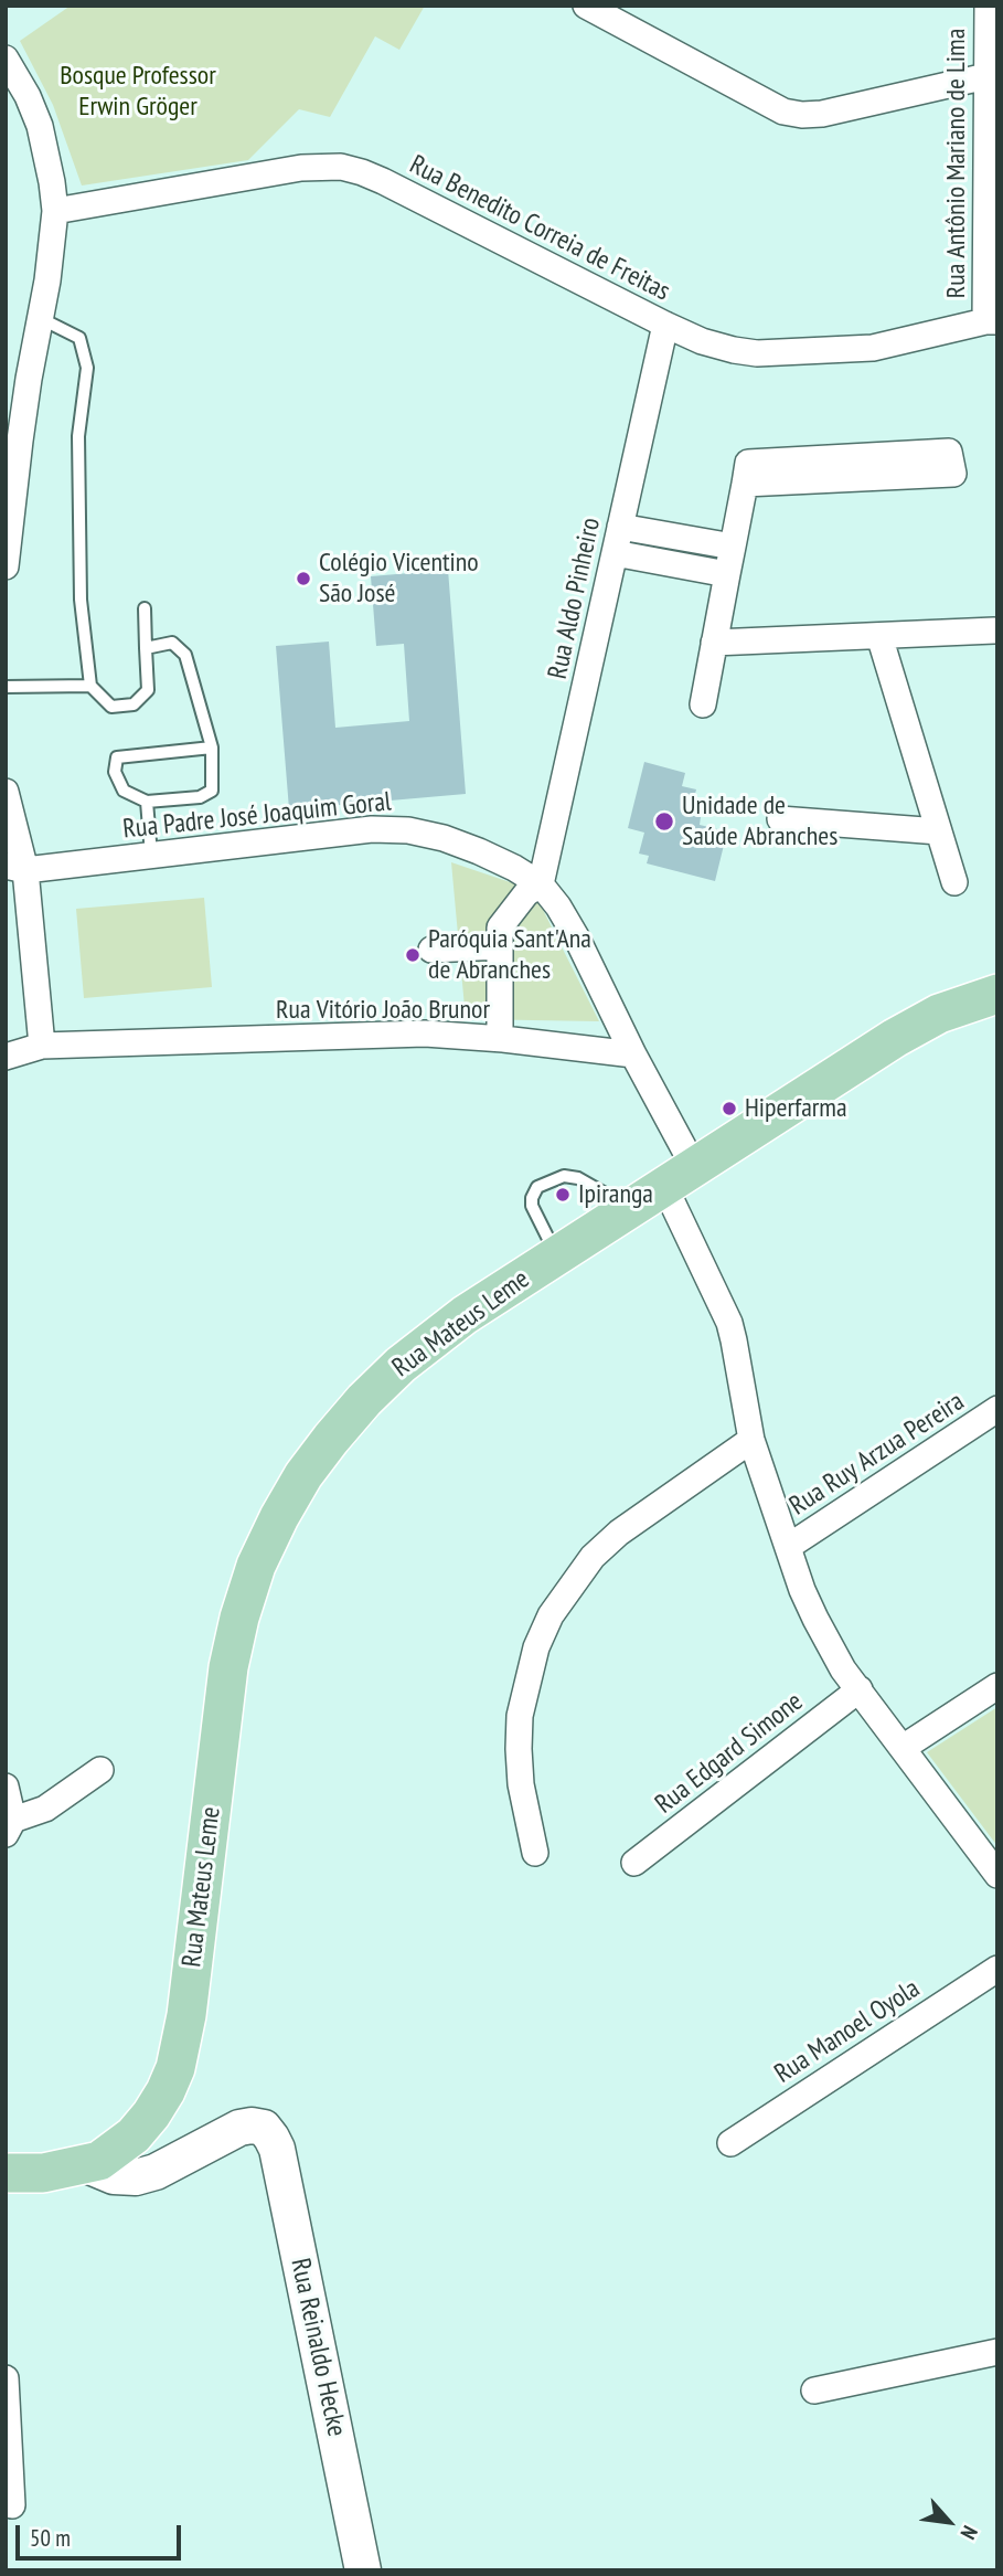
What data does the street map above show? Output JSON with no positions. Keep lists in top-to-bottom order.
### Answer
{
  "streets": {
    "main road": ["Rua Mateus Leme"],
    "street": [
      "Rua Antônio Mariano de Lima",
      "Rua Benedito Correia de Freitas",
      "Rua Aldo Pinheiro",
      "Rua Padre José Joaquim Goral",
      "Rua Vitório João Brunor",
      "Rua Ruy Arzua Pereira",
      "Rua Edgard Simone",
      "Rua Manoel Oyola",
      "Rua Reinaldo Hecke"
    ]
  },
  "crossings": [
    ["Rua Antônio Mariano de Lima", "Rua Benedito Correia de Freitas"],
    ["Rua Benedito Correia de Freitas", "Rua Aldo Pinheiro"],
    ["Rua Aldo Pinheiro", "Rua Padre José Joaquim Goral"],
    ["Rua Padre José Joaquim Goral", "Rua Vitório João Brunor"],
    ["Rua Mateus Leme", "Rua Reinaldo Hecke"]
  ],
  "parks": ["Bosque Professor Erwin Gröger"],
  "places": [
    "Colégio Vicentino São José",
    "Unidade de Saúde Abranches",
    "Paróquia Sant'Ana de Abranches",
    "Hiperfarma",
    "Ipiranga"
  ],
  "scale_bar": "50 m",
  "north": "bottom right"
}
